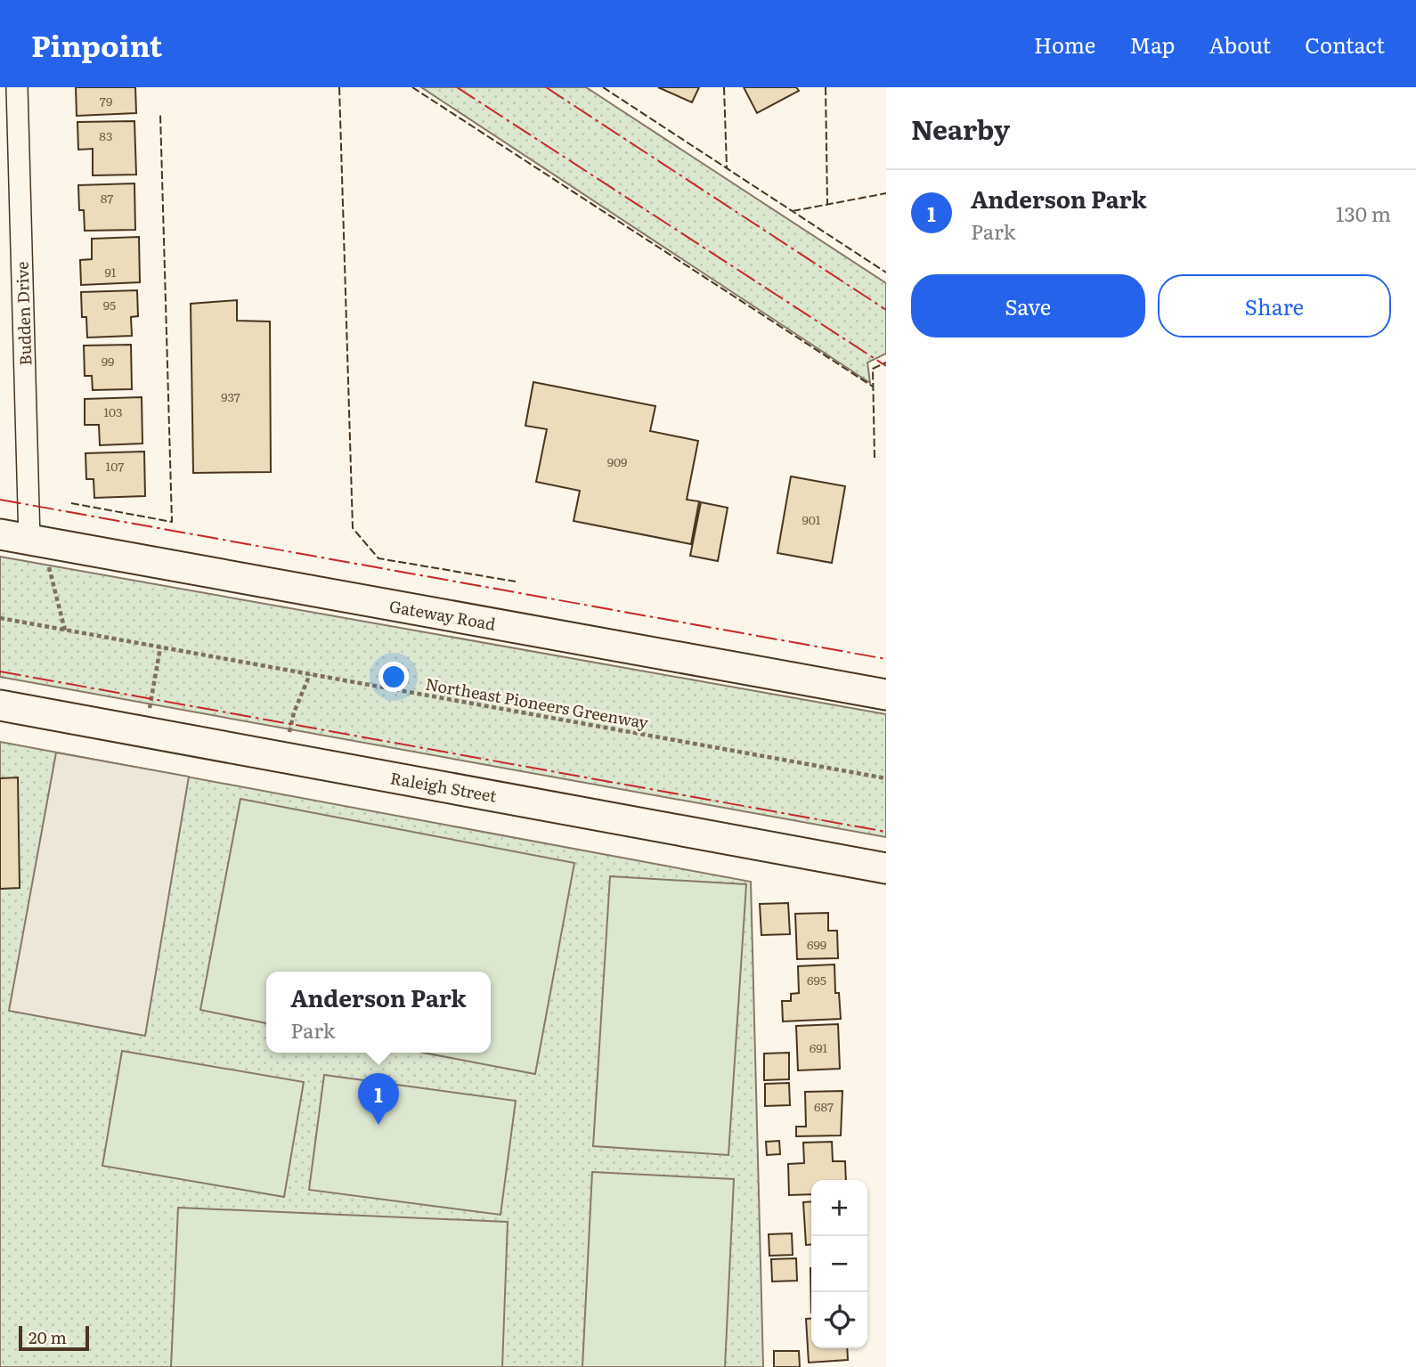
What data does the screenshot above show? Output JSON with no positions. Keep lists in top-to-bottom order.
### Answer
{
  "streets": {
    "street": ["Budden Drive", "Gateway Road", "Raleigh Street"],
    "path": ["Northeast Pioneers Greenway"]
  },
  "crossings": [
    ["Budden Drive", "Gateway Road"]
  ],
  "house_numbers": [
    "79",
    "83",
    "87",
    "91",
    "95",
    "99",
    "937",
    "103",
    "909",
    "107",
    "901",
    "699",
    "695",
    "691",
    "687"
  ],
  "scale_bar": "20 m",
  "page": {
    "header": "Pinpoint",
    "nav": [
      "Home",
      "Map",
      "About",
      "Contact"
    ],
    "heading": "Nearby",
    "list": [
      {
        "mark": "1",
        "name": "Anderson Park",
        "note": "Park",
        "value": "130 m"
      }
    ],
    "buttons": ["Save", "Share"],
    "popup": ["Anderson Park", "Park"],
    "pins": "1",
    "map_buttons": ["+", "−"],
    "scale": "20 m"
  }
}
